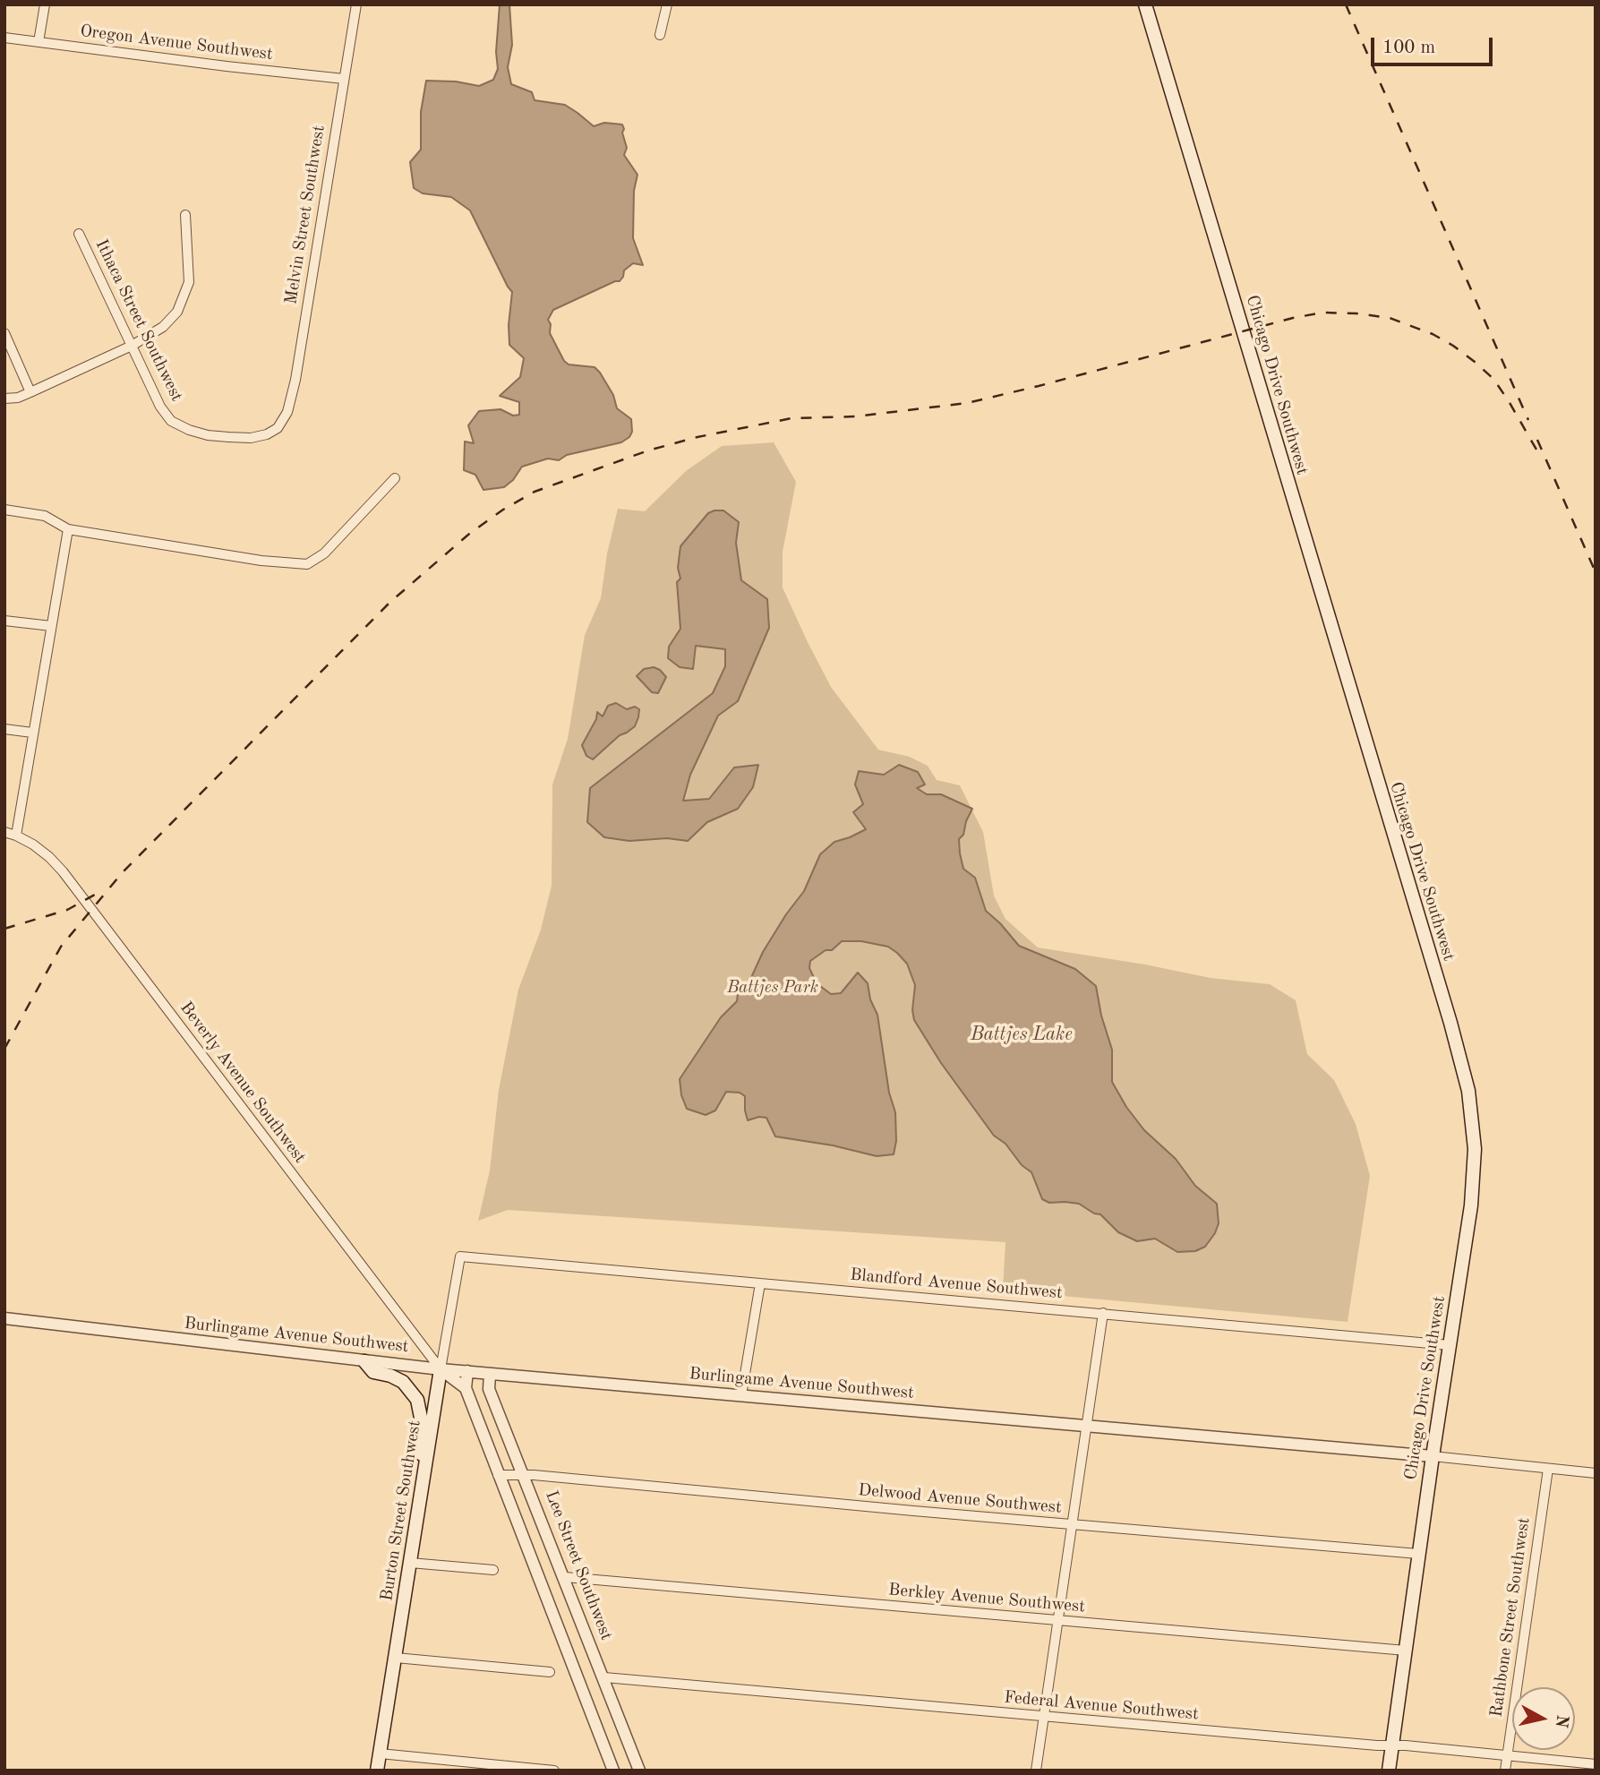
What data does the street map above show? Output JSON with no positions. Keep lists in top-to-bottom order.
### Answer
{
  "streets": {
    "main road": ["Chicago Drive Southwest", "Burton Street Southwest"],
    "street": [
      "Oregon Avenue Southwest",
      "Melvin Street Southwest",
      "Ithaca Street Southwest",
      "Beverly Avenue Southwest",
      "Blandford Avenue Southwest",
      "Burlingame Avenue Southwest",
      "Delwood Avenue Southwest",
      "Lee Street Southwest",
      "Berkley Avenue Southwest",
      "Rathbone Street Southwest",
      "Federal Avenue Southwest"
    ]
  },
  "crossings": [
    ["Oregon Avenue Southwest", "Melvin Street Southwest"],
    ["Melvin Street Southwest", "Ithaca Street Southwest"],
    ["Chicago Drive Southwest", "Blandford Avenue Southwest"],
    ["Chicago Drive Southwest", "Burlingame Avenue Southwest"],
    ["Chicago Drive Southwest", "Delwood Avenue Southwest"],
    ["Chicago Drive Southwest", "Berkley Avenue Southwest"],
    ["Chicago Drive Southwest", "Federal Avenue Southwest"],
    ["Beverly Avenue Southwest", "Burlingame Avenue Southwest"],
    ["Beverly Avenue Southwest", "Burton Street Southwest"],
    ["Blandford Avenue Southwest", "Burton Street Southwest"],
    ["Burlingame Avenue Southwest", "Burton Street Southwest"],
    ["Burlingame Avenue Southwest", "Lee Street Southwest"],
    ["Burlingame Avenue Southwest", "Rathbone Street Southwest"],
    ["Delwood Avenue Southwest", "Lee Street Southwest"],
    ["Lee Street Southwest", "Berkley Avenue Southwest"],
    ["Lee Street Southwest", "Federal Avenue Southwest"],
    ["Rathbone Street Southwest", "Federal Avenue Southwest"]
  ],
  "water": ["Battjes Lake"],
  "parks": ["Battjes Park"],
  "scale_bar": "100 m",
  "north": "right"
}
